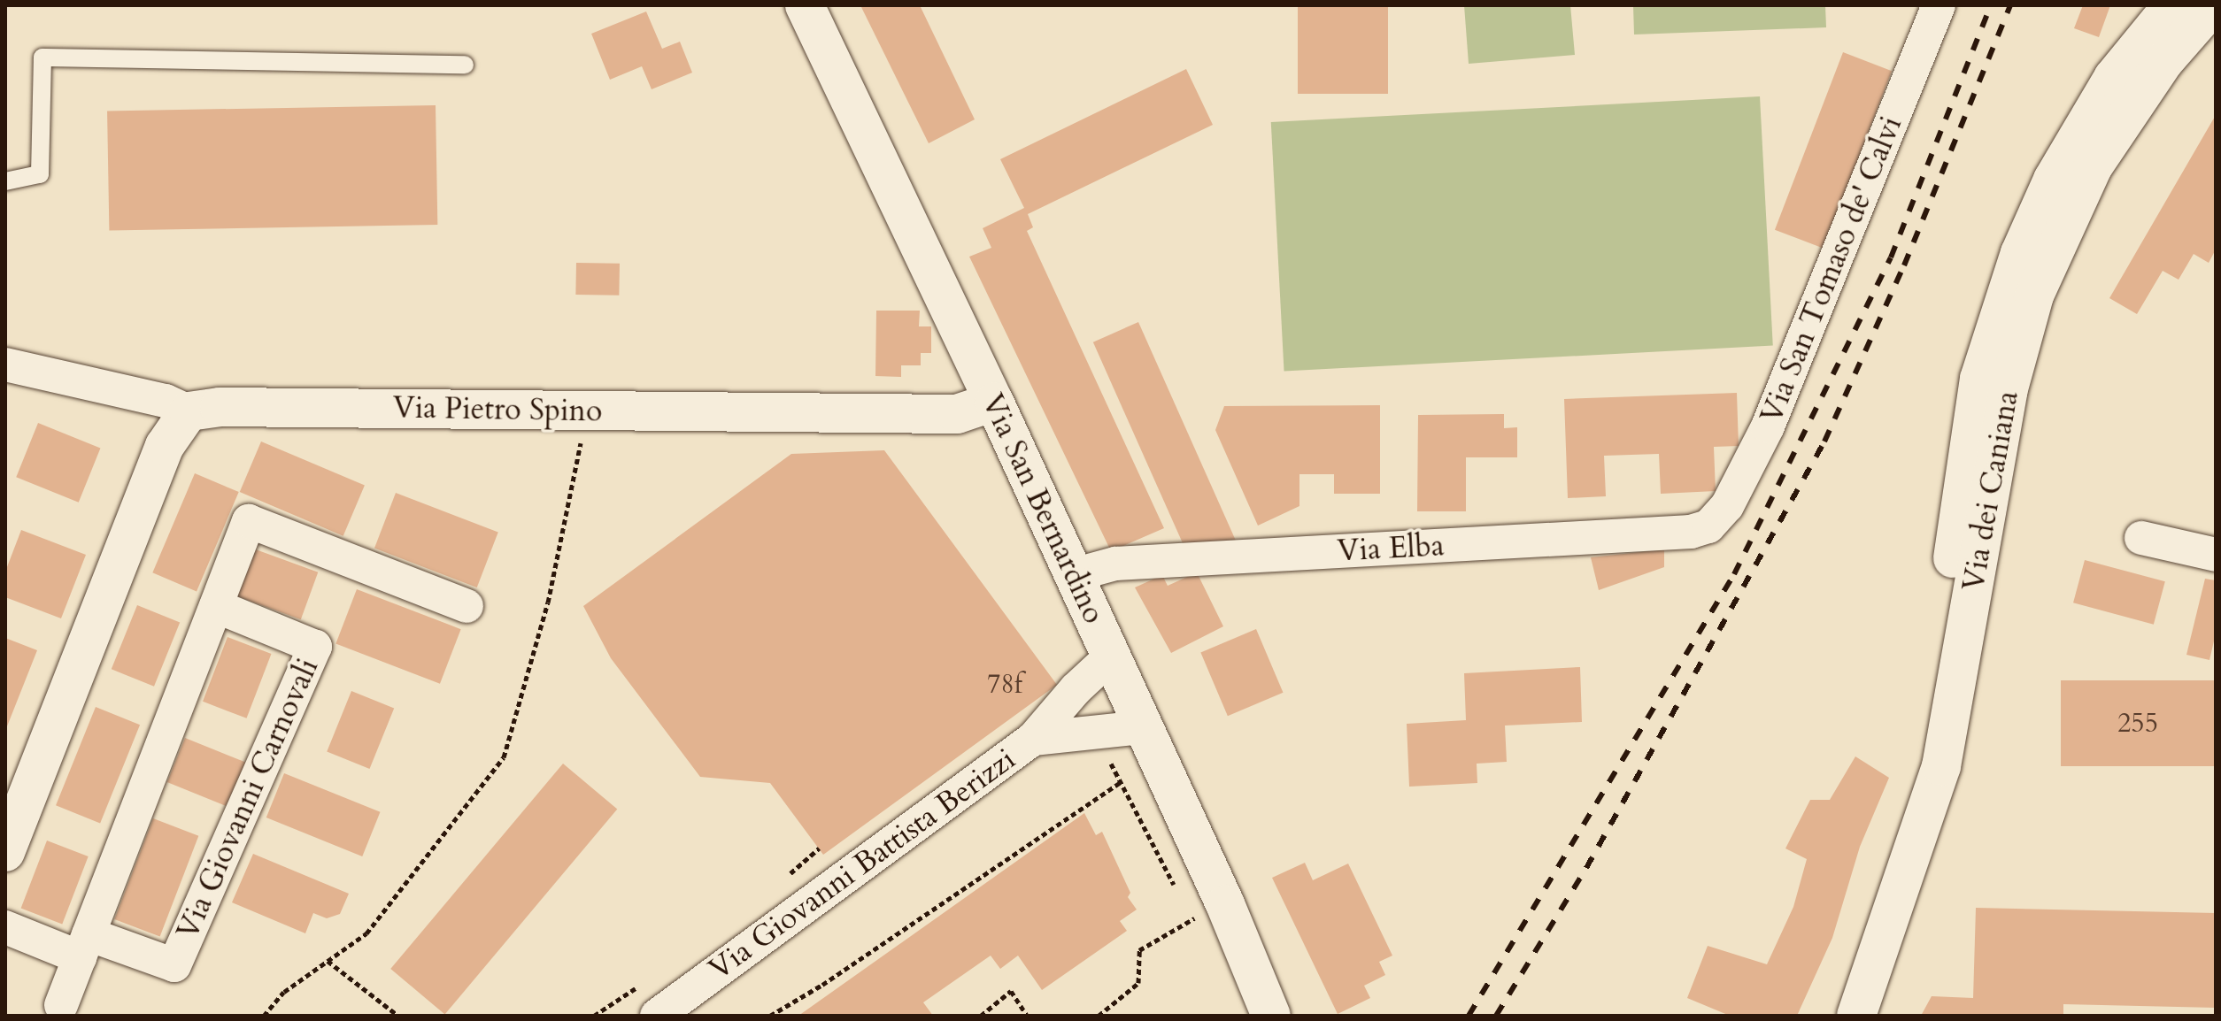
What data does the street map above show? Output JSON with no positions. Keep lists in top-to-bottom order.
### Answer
{
  "streets": {
    "main road": ["Via Pietro Spino", "Via dei Caniana", "Via San Bernardino"],
    "street": [
      "Via San Tomaso de' Calvi",
      "Via Elba",
      "Via Giovanni Carnovali",
      "Via Giovanni Battista Berizzi"
    ]
  },
  "crossings": [
    ["Via San Tomaso de' Calvi", "Via Elba"],
    ["Via Pietro Spino", "Via San Bernardino"],
    ["Via San Bernardino", "Via Elba"],
    ["Via San Bernardino", "Via Giovanni Battista Berizzi"]
  ],
  "house_numbers": ["78f", "255"]
}
